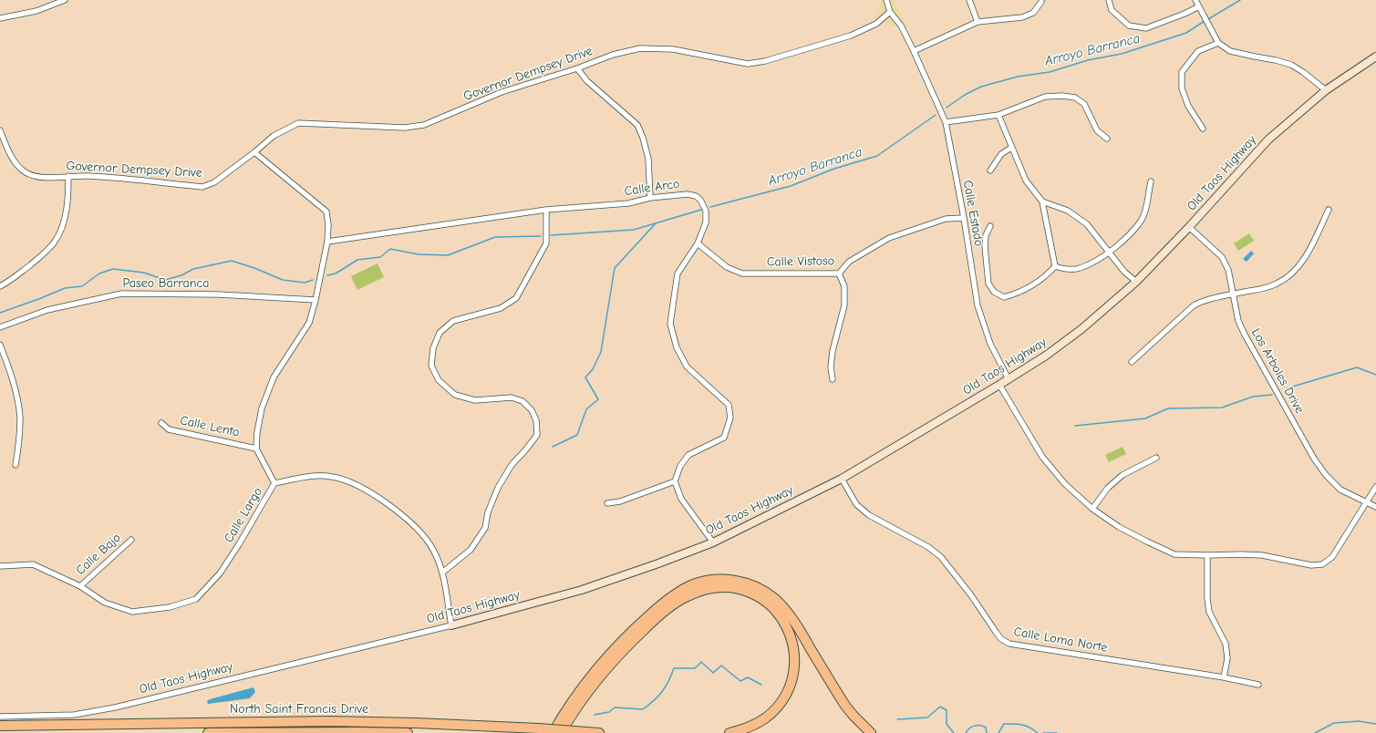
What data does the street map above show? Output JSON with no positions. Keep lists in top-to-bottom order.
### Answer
{
  "streets": {
    "highway": ["North Saint Francis Drive"],
    "street": [
      "Governor Dempsey Drive",
      "Old Taos Highway",
      "Calle Arco",
      "Calle Estado",
      "Calle Vistoso",
      "Paseo Barranca",
      "Los Arboles Drive",
      "Calle Lento",
      "Calle Largo",
      "Calle Bajo",
      "Calle Loma Norte"
    ]
  },
  "crossings": [
    ["Governor Dempsey Drive", "Calle Estado"],
    ["Old Taos Highway", "Calle Estado"],
    ["Old Taos Highway", "Los Arboles Drive"],
    ["Old Taos Highway", "Calle Largo"],
    ["Old Taos Highway", "Calle Loma Norte"],
    ["Calle Arco", "Calle Vistoso"],
    ["Calle Estado", "Calle Vistoso"],
    ["Calle Largo", "Calle Bajo"]
  ],
  "water": ["Arroyo Barranca"]
}
